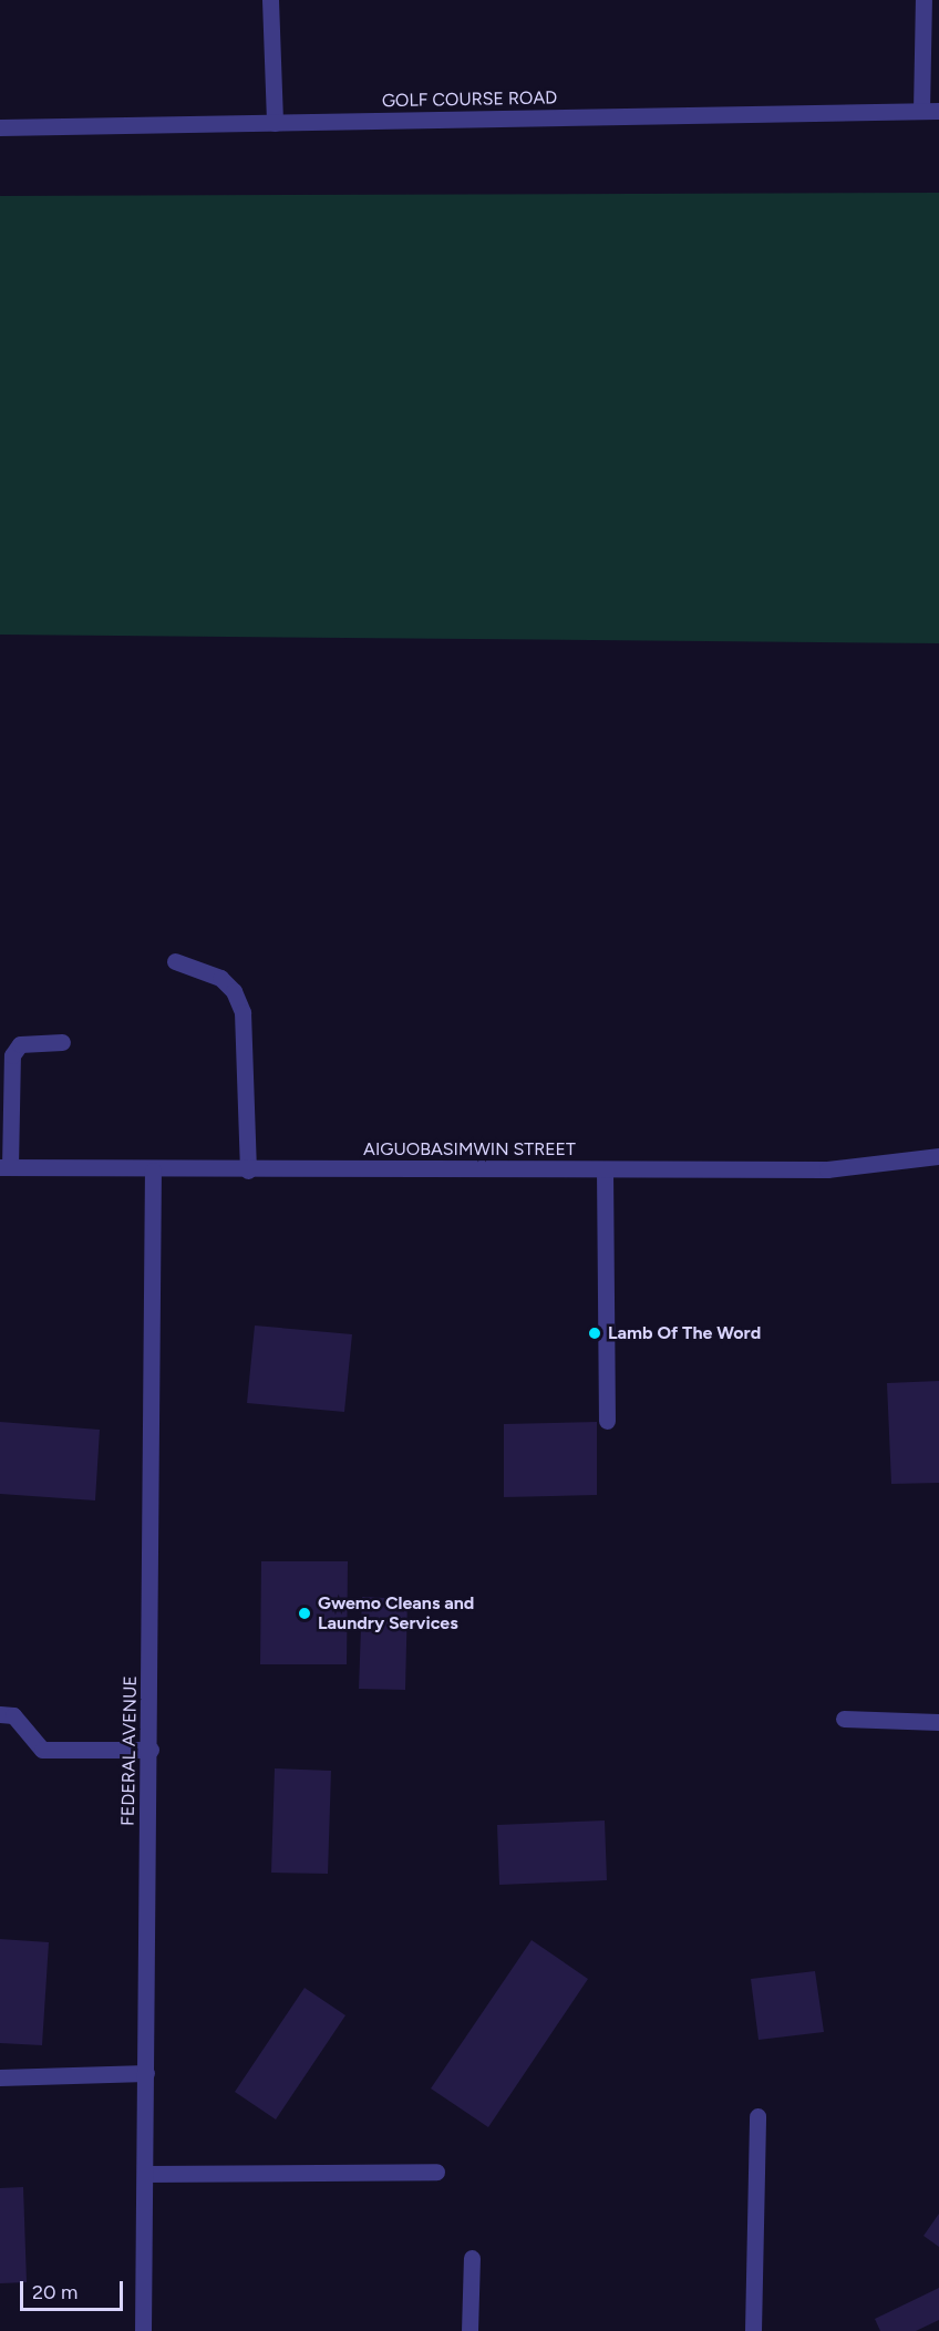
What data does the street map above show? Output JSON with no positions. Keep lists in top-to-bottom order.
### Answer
{
  "streets": {
    "street": ["GOLF COURSE ROAD", "AIGUOBASIMWIN STREET", "FEDERAL AVENUE"]
  },
  "crossings": [
    ["AIGUOBASIMWIN STREET", "FEDERAL AVENUE"]
  ],
  "places": ["Lamb Of The Word", "Gwemo Cleans and Laundry Services"],
  "scale_bar": "20 m"
}
